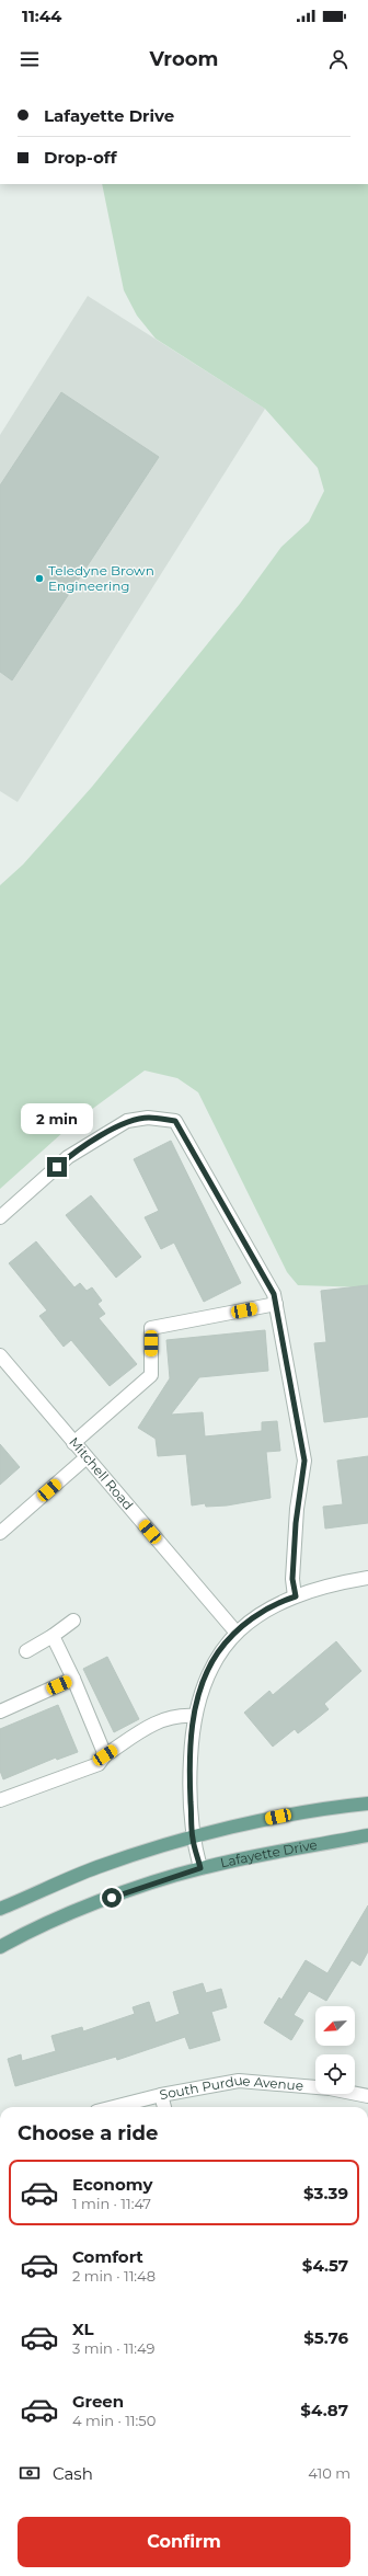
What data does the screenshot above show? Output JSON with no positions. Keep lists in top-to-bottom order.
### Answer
{
  "streets": {
    "main road": ["Lafayette Drive"],
    "street": ["Mitchell Road", "South Purdue Avenue"]
  },
  "places": ["Teledyne Brown Engineering"],
  "north": "bottom left",
  "page": {
    "status": "11:44",
    "header": "Vroom",
    "banner": ["Lafayette Drive", "Drop-off"],
    "bubble": "2 min",
    "heading": "Choose a ride",
    "list": [
      {
        "name": "Economy",
        "note": "1 min · 11:47",
        "value": "$3.39"
      },
      {
        "name": "Comfort",
        "note": "2 min · 11:48",
        "value": "$4.57"
      },
      {
        "name": "XL",
        "note": "3 min · 11:49",
        "value": "$5.76"
      },
      {
        "name": "Green",
        "note": "4 min · 11:50",
        "value": "$4.87"
      }
    ],
    "pay": ["Cash", "410 m"],
    "buttons": "Confirm"
  }
}
